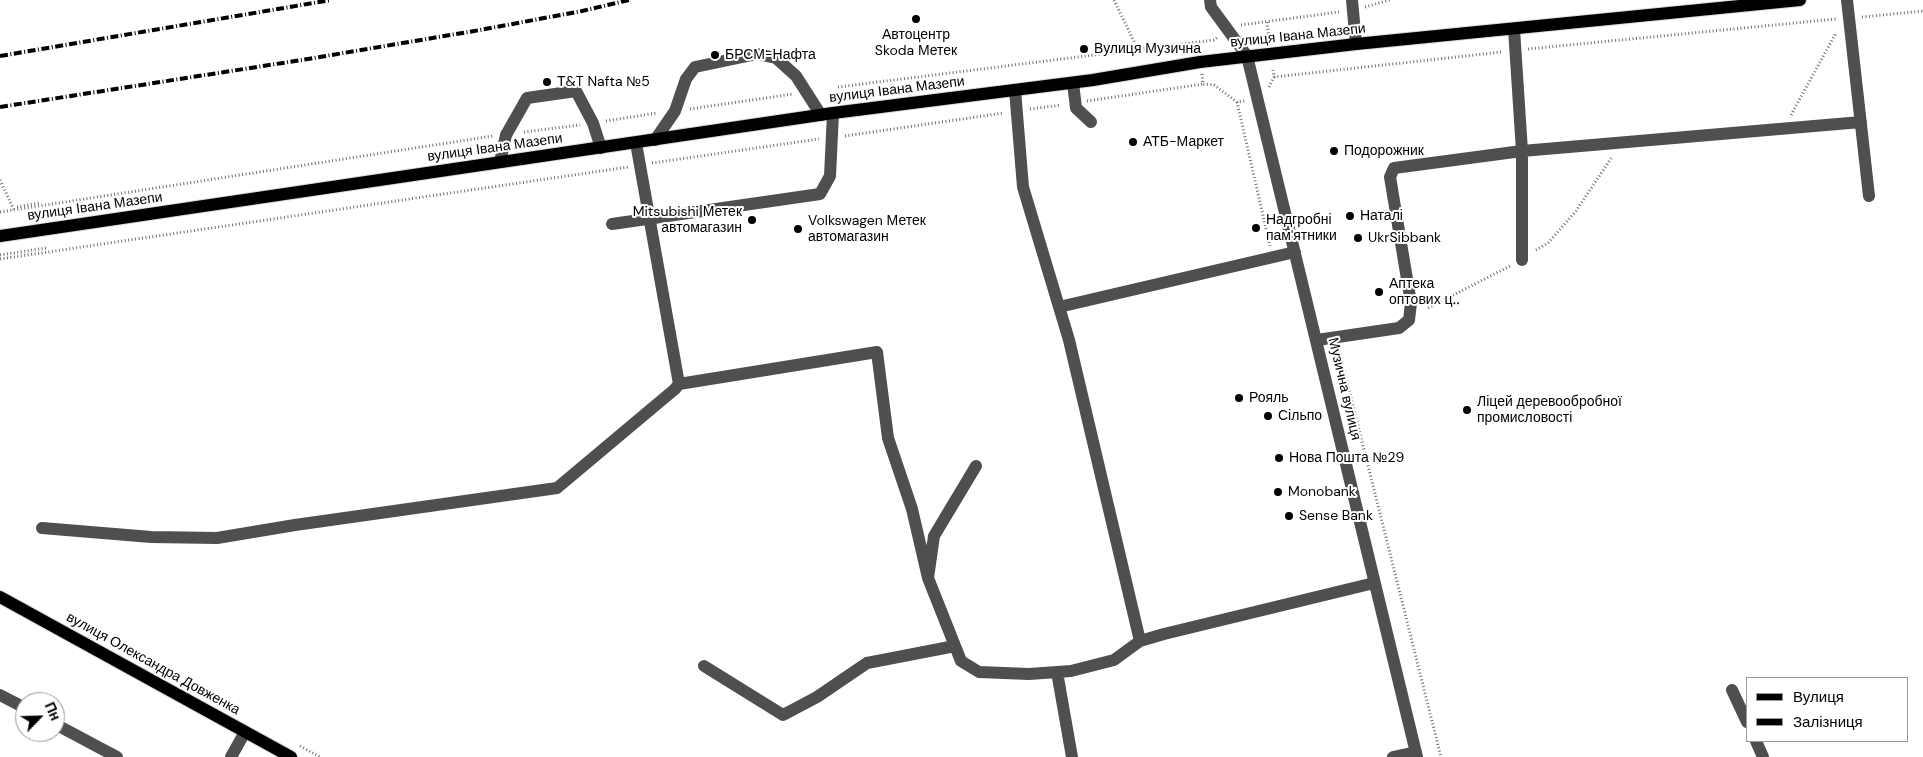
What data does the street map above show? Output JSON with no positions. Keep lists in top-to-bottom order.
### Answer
{
  "streets": {
    "main road": ["вулиця Івана Мазепи", "вулиця Олександра Довженка"],
    "street": ["Музична вулиця"]
  },
  "crossings": [
    ["вулиця Івана Мазепи", "Музична вулиця"]
  ],
  "places": [
    "Автоцентр Skoda Метек",
    "Вулиця Музична",
    "БРСМ-Нафта",
    "Т&T Nafta №5",
    "АТБ-Маркет",
    "Подорожник",
    "Наталі",
    "Mitsubishi Метек автомагазин",
    "Надгробні пам'ятники",
    "Volkswagen Метек автомагазин",
    "UkrSibbank",
    "Аптека оптових ц‥",
    "Рояль",
    "Ліцей деревообробної промисловості",
    "Сільпо",
    "Нова Пошта №29",
    "Monobank",
    "Sense Bank"
  ],
  "legend": ["Вулиця", "Залізниця"],
  "north": "top right"
}
